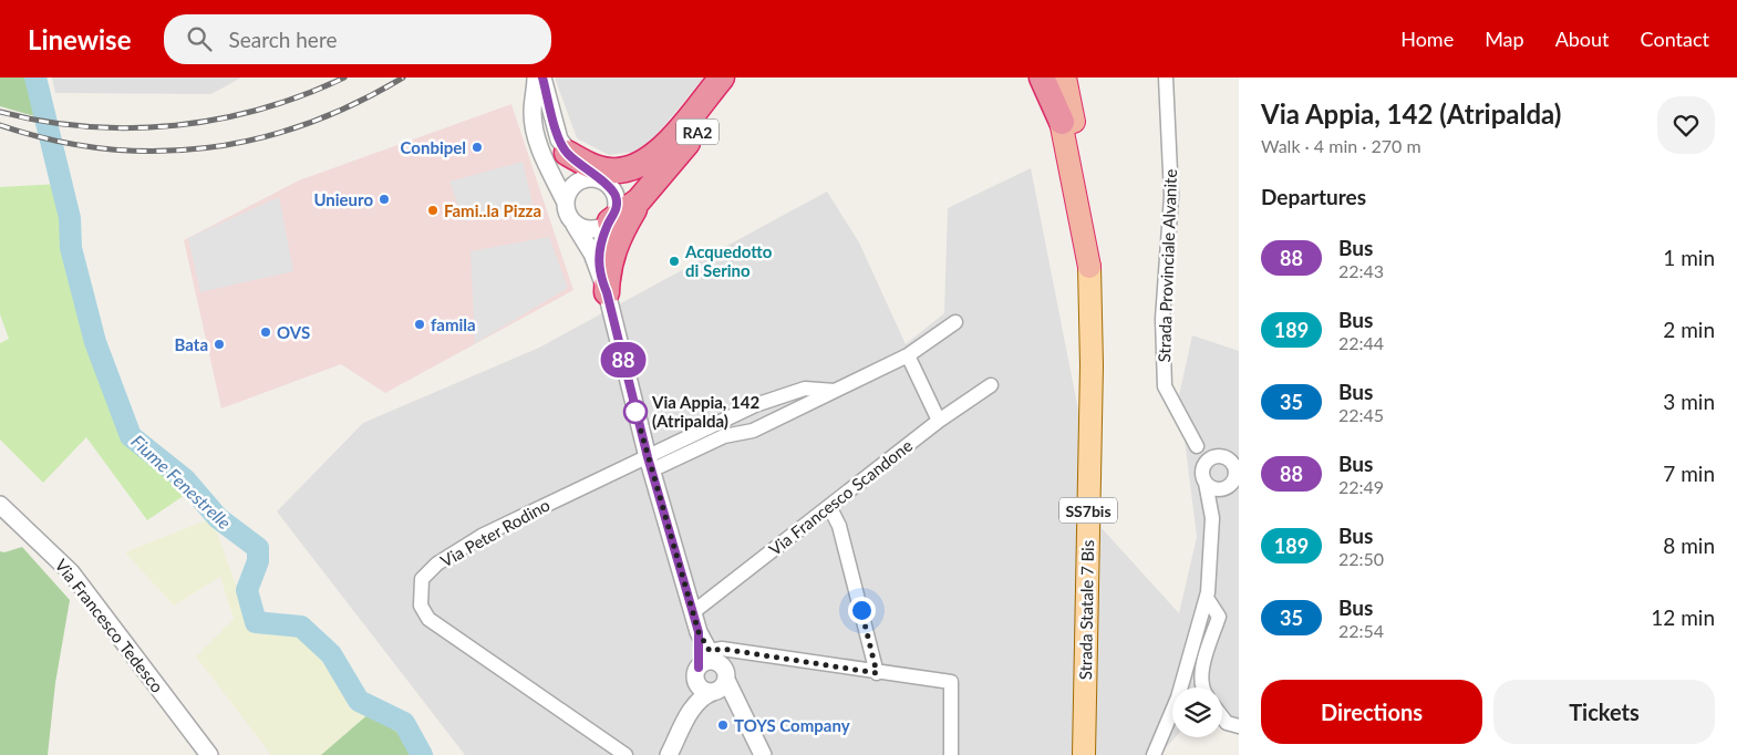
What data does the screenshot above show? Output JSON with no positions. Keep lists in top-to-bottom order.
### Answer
{
  "streets": {
    "highway": ["RA2", "SS7bis"],
    "main road": ["Strada Statale 7 Bis"],
    "street": [
      "Strada Provinciale Alvanite",
      "Via Francesco Scandone",
      "Via Peter Rodino",
      "Via Francesco Tedesco"
    ]
  },
  "crossings": [
    ["SS7bis", "Strada Statale 7 Bis"]
  ],
  "water": ["Fiume Fenestrelle"],
  "places": [
    "Conbipel",
    "Unieuro",
    "Fami..la Pizza",
    "Acquedotto di Serino",
    "famila",
    "OVS",
    "Bata",
    "Via Appia, 142 (Atripalda)",
    "TOYS Company"
  ],
  "lines": ["bus line 88"],
  "page": {
    "header": "Linewise",
    "search": "Search here",
    "nav": [
      "Home",
      "Map",
      "About",
      "Contact"
    ],
    "on_map": "88",
    "heading": [
      ["Via Appia, 142 (Atripalda)", "Walk · 4 min · 270 m"],
      "Departures"
    ],
    "list": [
      {
        "mark": "88",
        "name": "Bus",
        "note": "22:43",
        "value": "1 min"
      },
      {
        "mark": "189",
        "name": "Bus",
        "note": "22:44",
        "value": "2 min"
      },
      {
        "mark": "35",
        "name": "Bus",
        "note": "22:45",
        "value": "3 min"
      },
      {
        "mark": "88",
        "name": "Bus",
        "note": "22:49",
        "value": "7 min"
      },
      {
        "mark": "189",
        "name": "Bus",
        "note": "22:50",
        "value": "8 min"
      },
      {
        "mark": "35",
        "name": "Bus",
        "note": "22:54",
        "value": "12 min"
      }
    ],
    "buttons": ["Directions", "Tickets"]
  }
}
